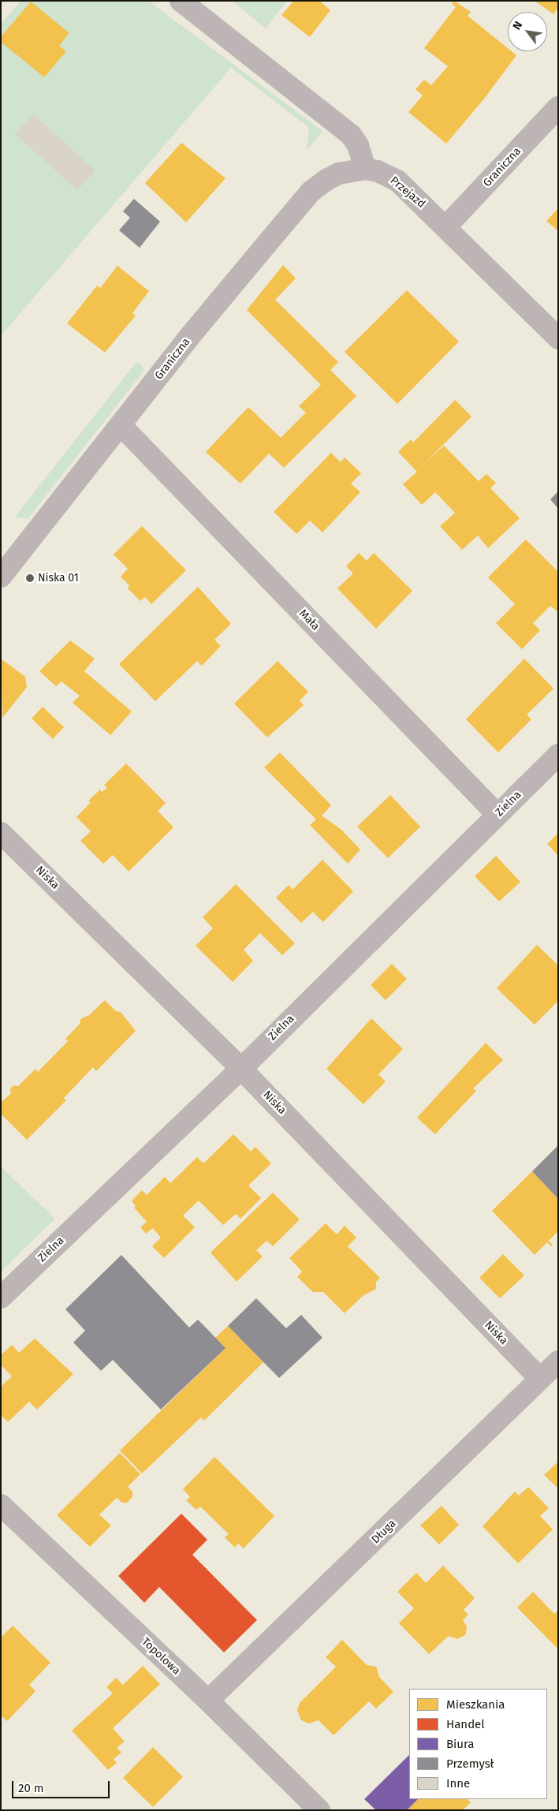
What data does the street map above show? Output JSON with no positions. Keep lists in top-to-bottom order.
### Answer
{
  "streets": {
    "street": [
      "Graniczna",
      "Przejazd",
      "Mała",
      "Zielna",
      "Niska",
      "Długa",
      "Topolowa"
    ]
  },
  "crossings": [
    ["Graniczna", "Przejazd"],
    ["Graniczna", "Mała"],
    ["Mała", "Zielna"],
    ["Zielna", "Niska"],
    ["Niska", "Długa"],
    ["Długa", "Topolowa"]
  ],
  "places": ["Niska 01"],
  "legend": [
    "Mieszkania",
    "Handel",
    "Biura",
    "Przemysł",
    "Inne"
  ],
  "scale_bar": "20 m",
  "north": "top left"
}
